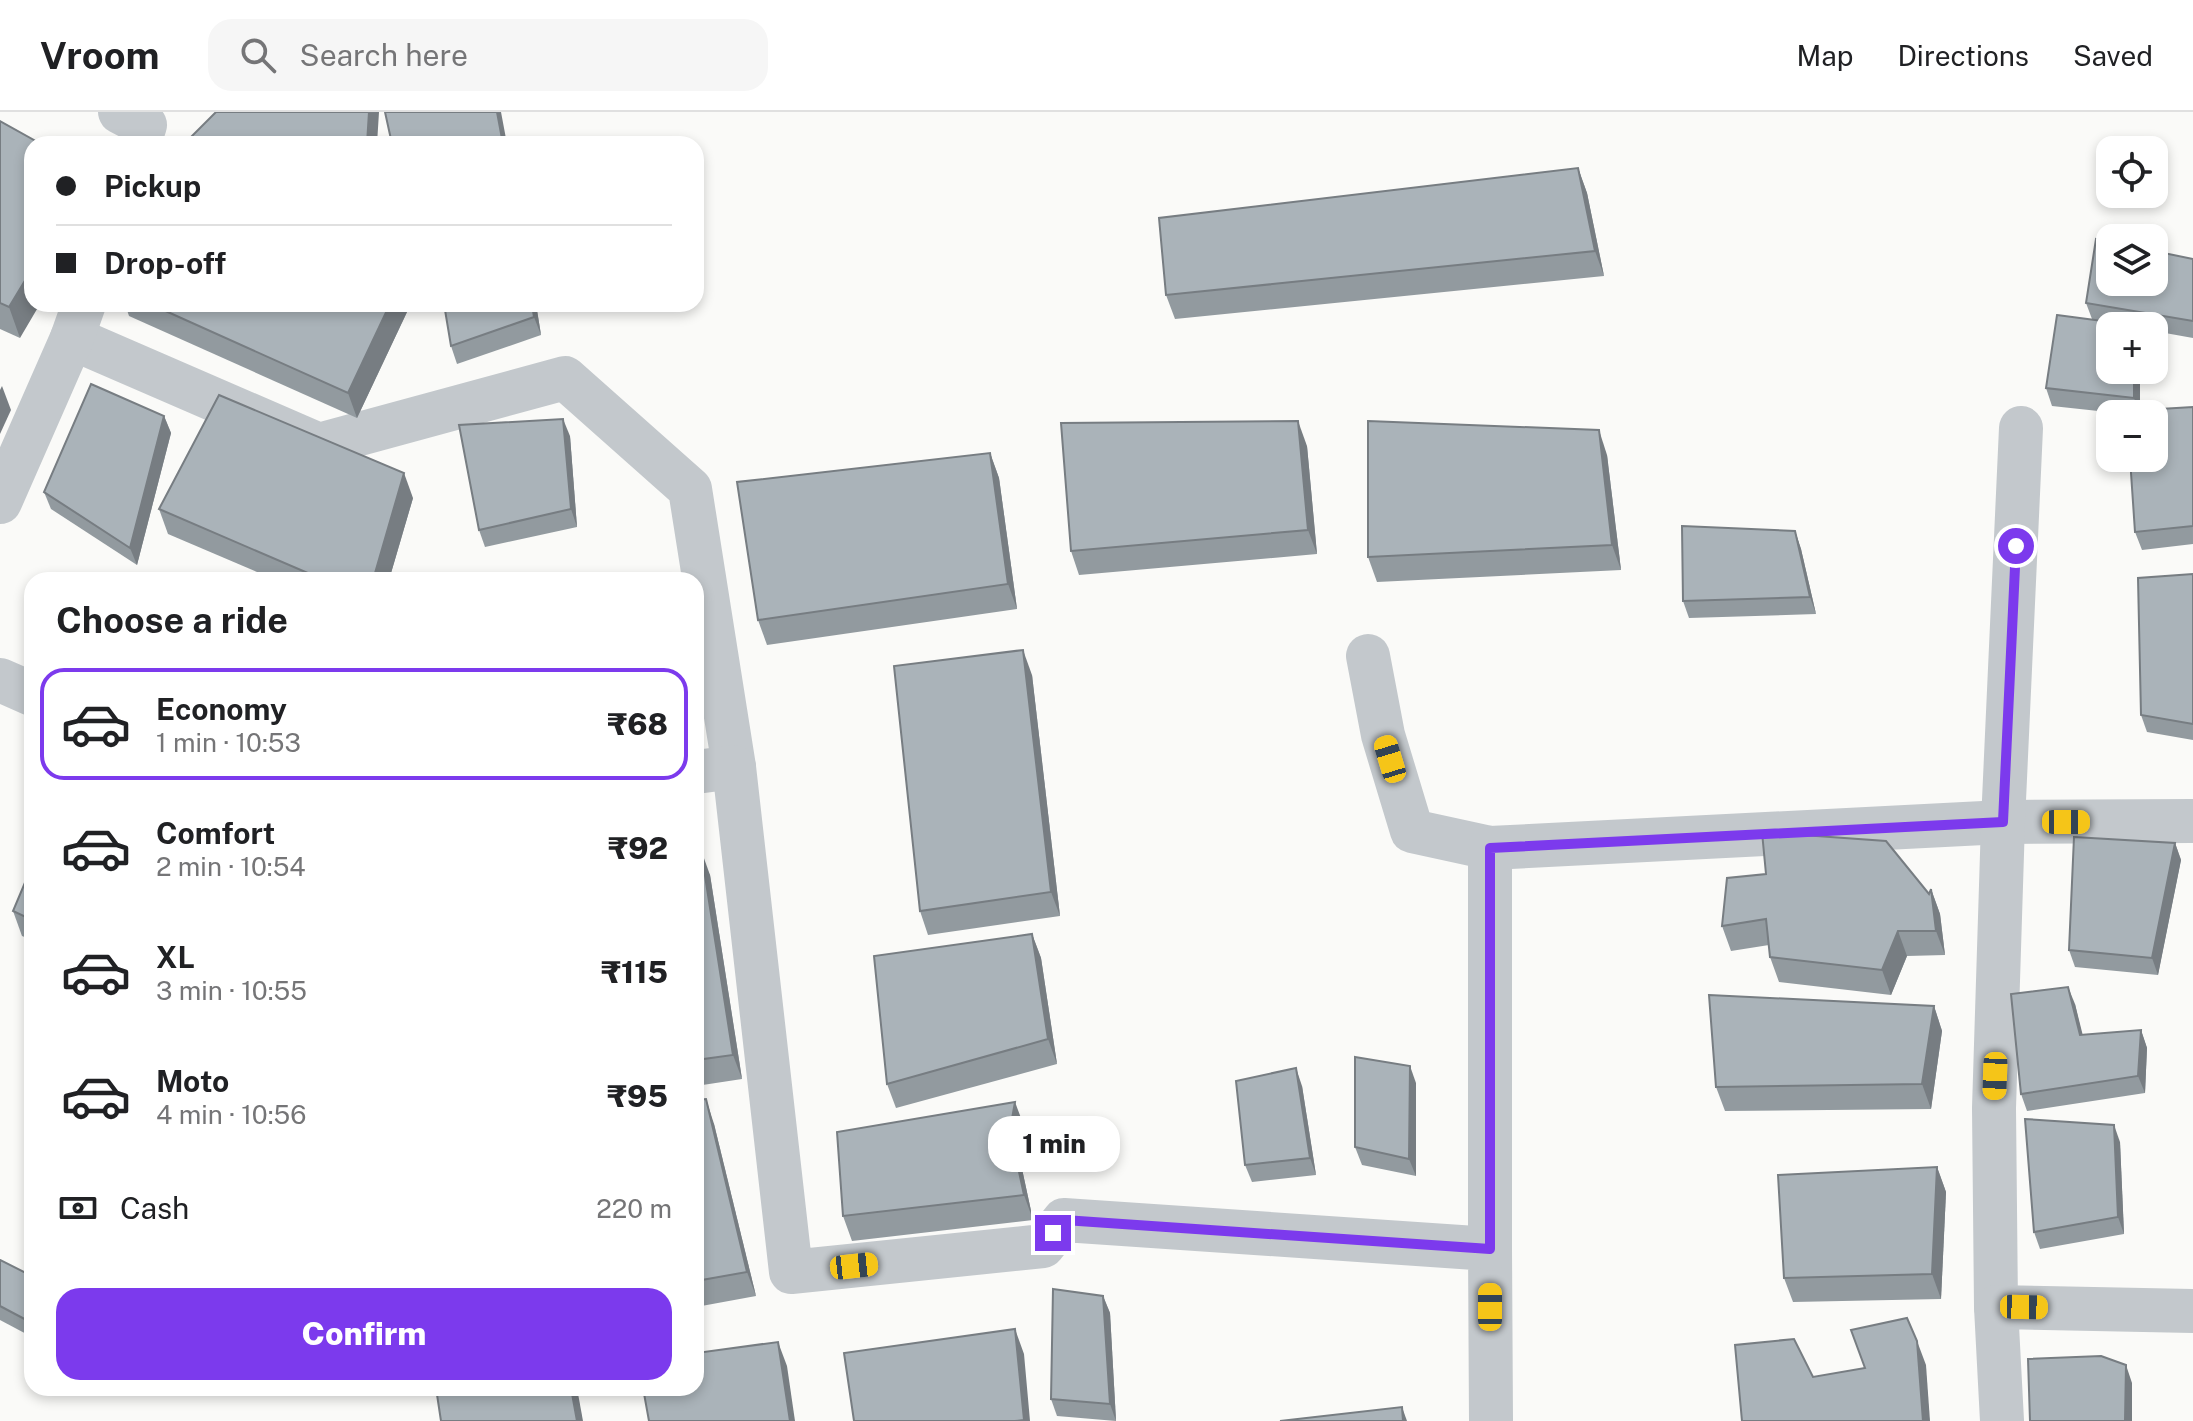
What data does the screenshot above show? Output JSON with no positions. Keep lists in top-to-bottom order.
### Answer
{
  "page": {
    "header": "Vroom",
    "search": "Search here",
    "nav": ["Map", "Directions", "Saved"],
    "map_buttons": ["+", "−"],
    "banner": ["Pickup", "Drop-off"],
    "heading": "Choose a ride",
    "list": [
      {
        "name": "Economy",
        "note": "1 min · 10:53",
        "value": "₹68"
      },
      {
        "name": "Comfort",
        "note": "2 min · 10:54",
        "value": "₹92"
      },
      {
        "name": "XL",
        "note": "3 min · 10:55",
        "value": "₹115"
      },
      {
        "name": "Moto",
        "note": "4 min · 10:56",
        "value": "₹95"
      }
    ],
    "bubble": "1 min",
    "pay": ["Cash", "220 m"],
    "buttons": "Confirm"
  }
}
